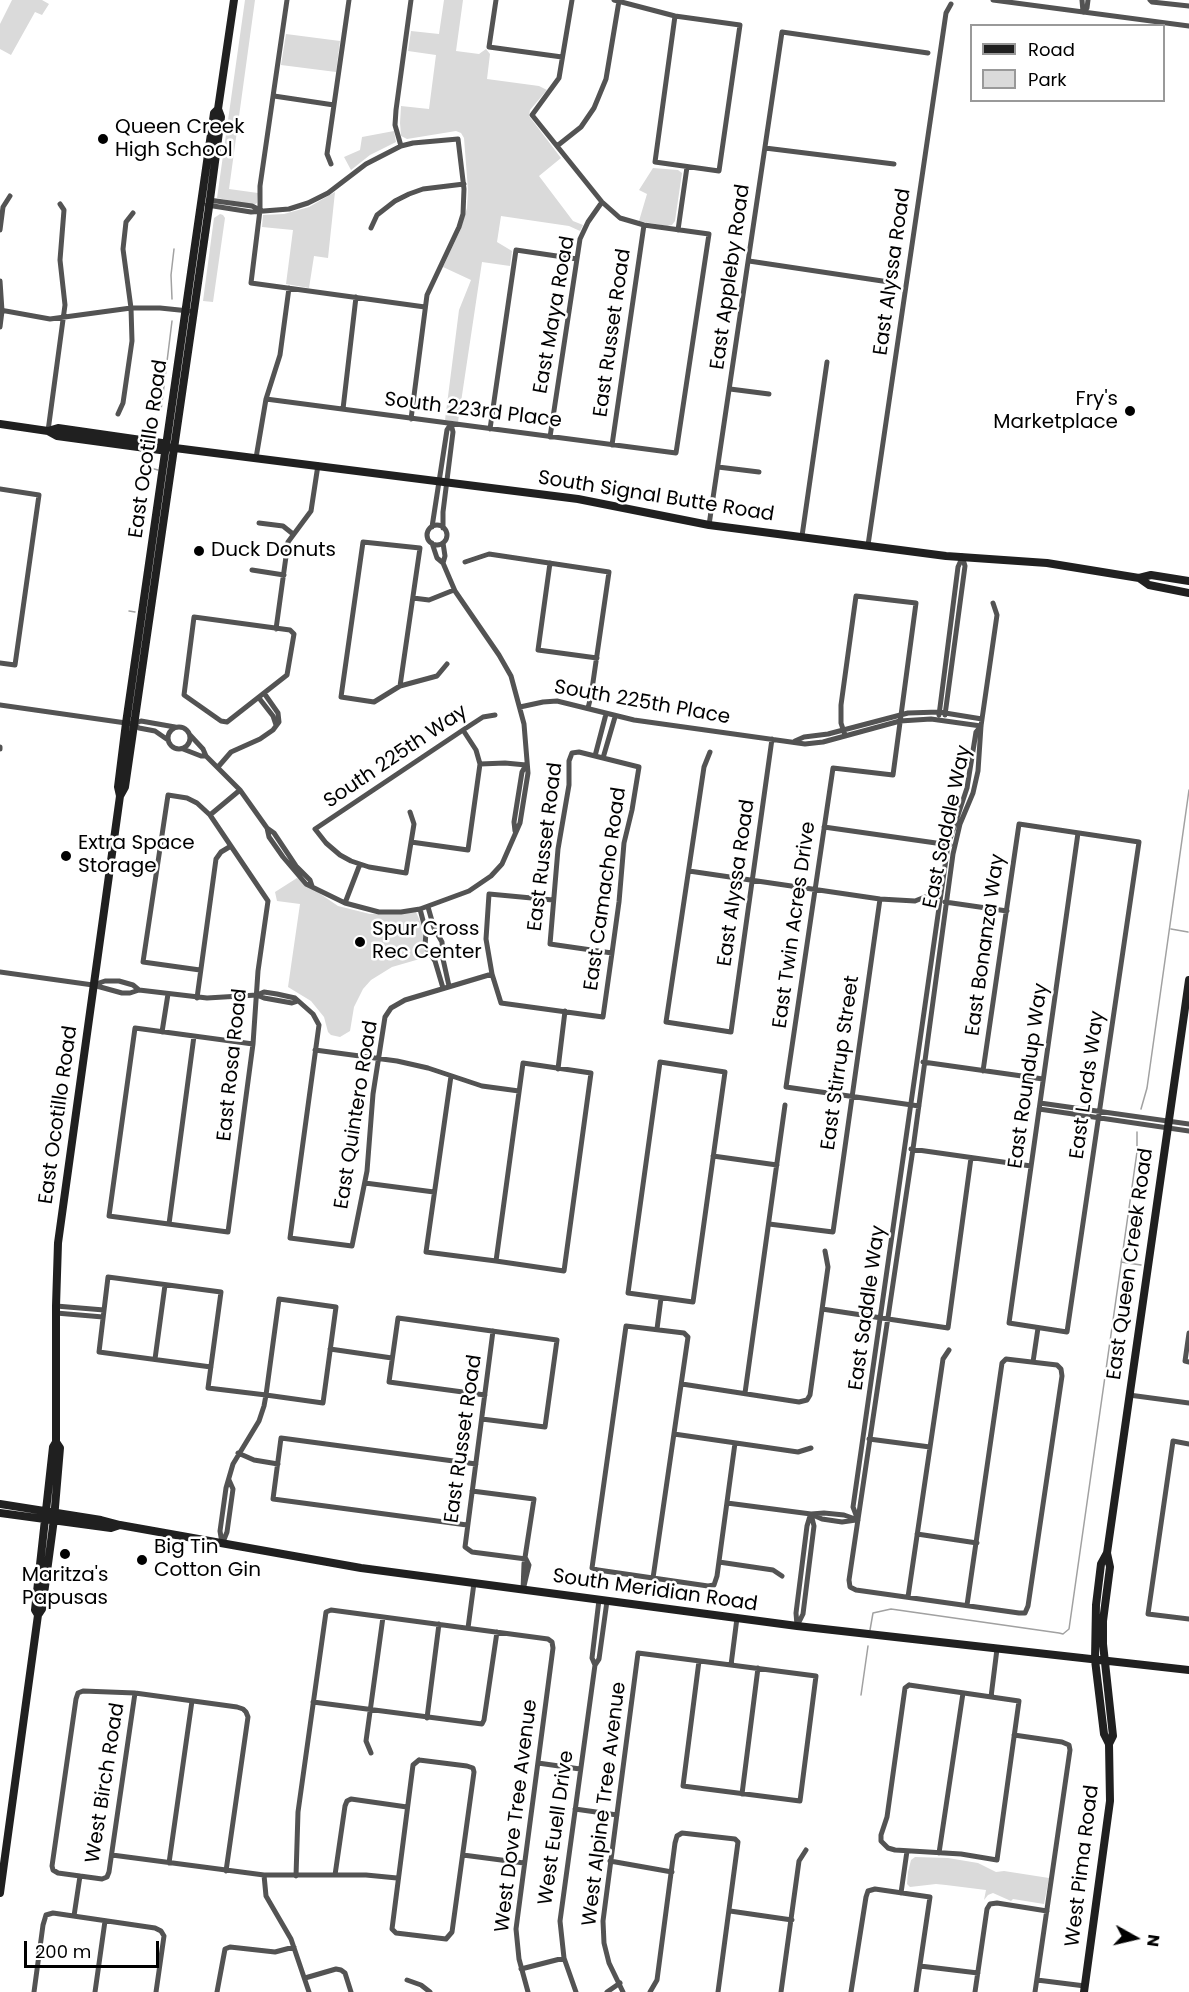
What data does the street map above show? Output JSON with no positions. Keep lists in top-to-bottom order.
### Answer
{
  "streets": {
    "main road": [
      "East Ocotillo Road",
      "South Signal Butte Road",
      "East Queen Creek Road",
      "South Meridian Road",
      "West Pima Road"
    ],
    "street": [
      "East Alyssa Road",
      "East Appleby Road",
      "East Maya Road",
      "East Russet Road",
      "South 223rd Place",
      "South 225th Place",
      "South 225th Way",
      "East Saddle Way",
      "East Camacho Road",
      "East Twin Acres Drive",
      "East Bonanza Way",
      "East Stirrup Street",
      "East Rosa Road",
      "East Roundup Way",
      "East Lords Way",
      "East Quintero Road",
      "West Birch Road",
      "West Alpine Tree Avenue",
      "West Dove Tree Avenue",
      "West Euell Drive"
    ]
  },
  "crossings": [
    ["East Alyssa Road", "South Signal Butte Road"],
    ["East Alyssa Road", "South 225th Place"],
    ["East Appleby Road", "South Signal Butte Road"],
    ["East Maya Road", "South 223rd Place"],
    ["East Russet Road", "South 223rd Place"],
    ["East Russet Road", "East Camacho Road"],
    ["East Ocotillo Road", "South Signal Butte Road"],
    ["East Ocotillo Road", "South Meridian Road"],
    ["South 225th Place", "East Saddle Way"],
    ["South 225th Place", "East Camacho Road"],
    ["South 225th Place", "East Twin Acres Drive"],
    ["East Twin Acres Drive", "East Stirrup Street"],
    ["East Bonanza Way", "East Roundup Way"],
    ["East Bonanza Way", "East Lords Way"],
    ["East Roundup Way", "East Lords Way"],
    ["East Queen Creek Road", "South Meridian Road"],
    ["East Queen Creek Road", "West Pima Road"],
    ["South Meridian Road", "West Euell Drive"],
    ["South Meridian Road", "West Pima Road"]
  ],
  "places": [
    "Queen Creek High School",
    "Fry's Marketplace",
    "Duck Donuts",
    "Extra Space Storage",
    "Spur Cross Rec Center",
    "Maritza's Papusas",
    "Big Tin Cotton Gin"
  ],
  "legend": ["Road", "Park"],
  "scale_bar": "200 m",
  "north": "right"
}
